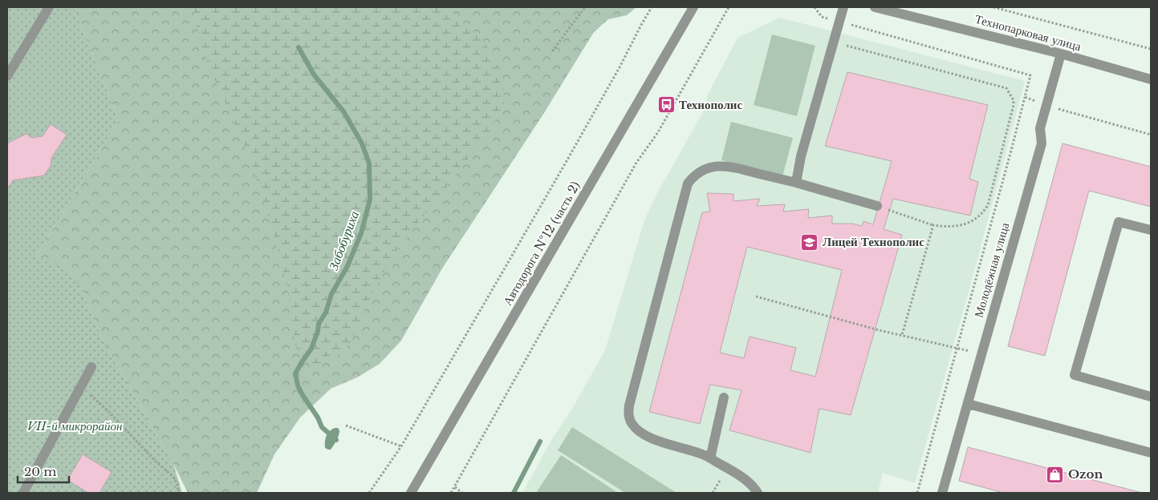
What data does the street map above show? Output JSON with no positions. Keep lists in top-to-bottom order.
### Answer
{
  "streets": {
    "street": ["Технопарковая улица", "Автодорога №12 (часть 2)", "Молодёжная улица"]
  },
  "crossings": [
    ["Технопарковая улица", "Молодёжная улица"]
  ],
  "water": ["Забобуриха"],
  "parks": ["VII-й микрорайон"],
  "places": {
    "bus stop": ["Технополис"],
    "school or university": ["Лицей Технополис"],
    "shop": ["Ozon"]
  },
  "scale_bar": "20 m"
}
